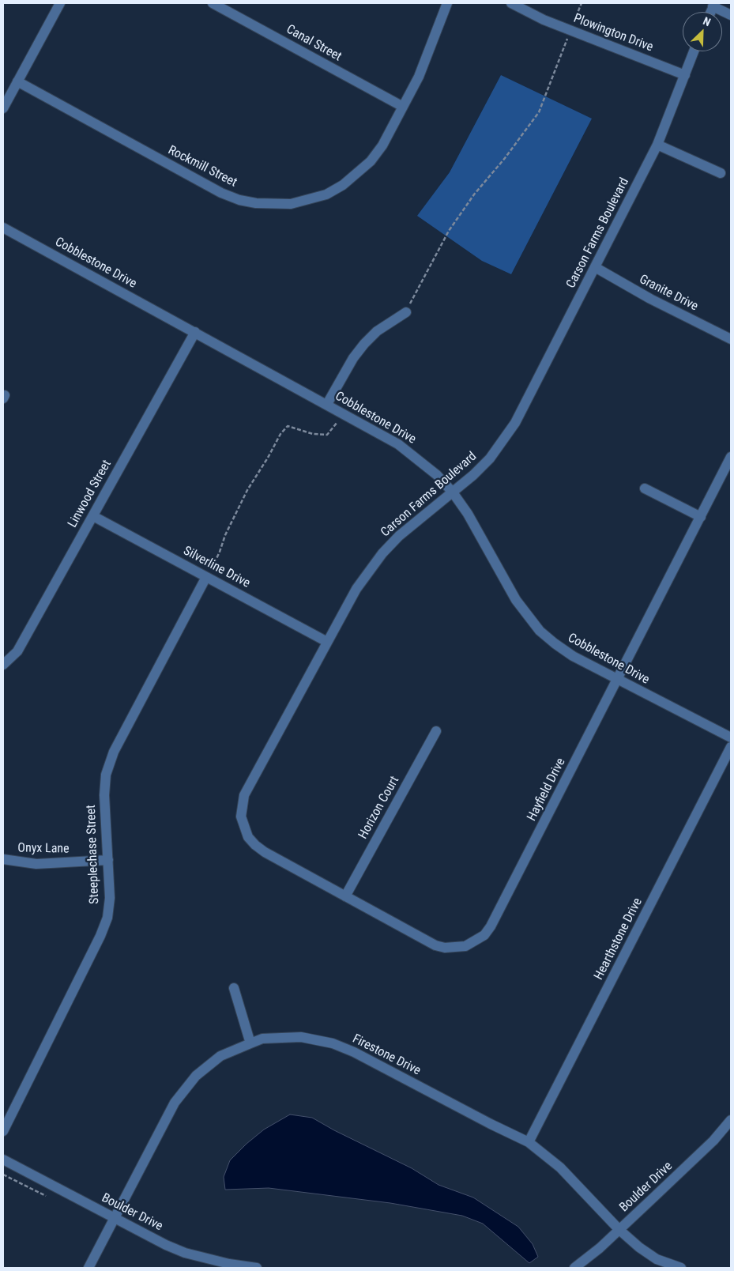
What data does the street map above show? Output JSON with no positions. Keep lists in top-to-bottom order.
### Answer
{
  "streets": {
    "street": [
      "Plowington Drive",
      "Canal Street",
      "Rockmill Street",
      "Carson Farms Boulevard",
      "Cobblestone Drive",
      "Granite Drive",
      "Linwood Street",
      "Silverline Drive",
      "Hayfield Drive",
      "Horizon Court",
      "Onyx Lane",
      "Steeplechase Street",
      "Hearthstone Drive",
      "Firestone Drive",
      "Boulder Drive"
    ]
  },
  "crossings": [
    ["Plowington Drive", "Carson Farms Boulevard"],
    ["Canal Street", "Rockmill Street"],
    ["Carson Farms Boulevard", "Cobblestone Drive"],
    ["Carson Farms Boulevard", "Granite Drive"],
    ["Carson Farms Boulevard", "Silverline Drive"],
    ["Carson Farms Boulevard", "Hayfield Drive"],
    ["Carson Farms Boulevard", "Horizon Court"],
    ["Cobblestone Drive", "Linwood Street"],
    ["Cobblestone Drive", "Hayfield Drive"],
    ["Linwood Street", "Silverline Drive"],
    ["Silverline Drive", "Steeplechase Street"],
    ["Hayfield Drive", "Horizon Court"],
    ["Onyx Lane", "Steeplechase Street"],
    ["Hearthstone Drive", "Firestone Drive"],
    ["Firestone Drive", "Boulder Drive"]
  ],
  "north": "top right"
}
